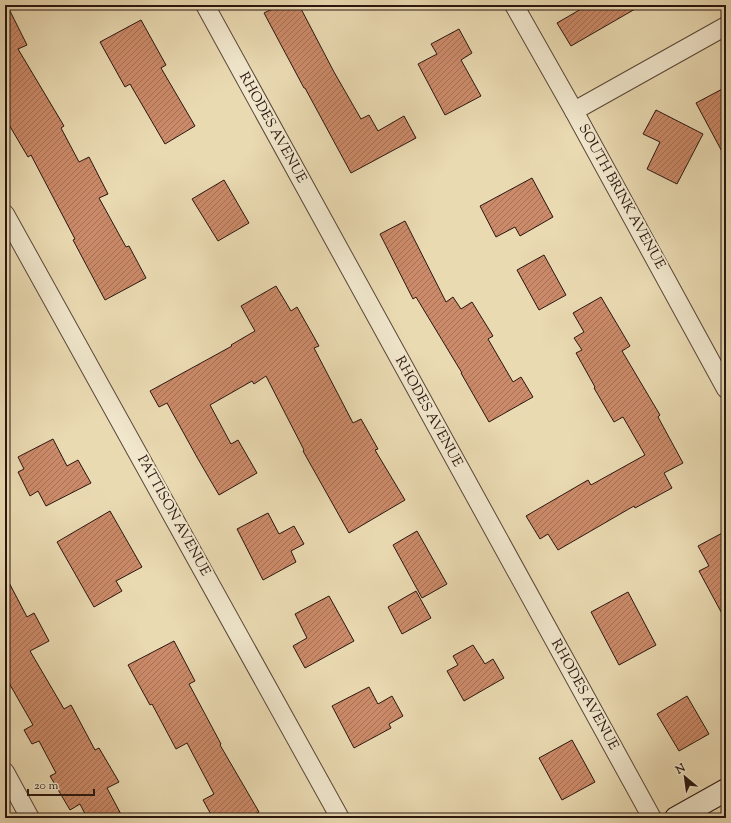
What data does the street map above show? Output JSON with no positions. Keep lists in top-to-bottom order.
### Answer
{
  "streets": {
    "street": ["RHODES AVENUE", "SOUTH BRINK AVENUE", "PATTISON AVENUE"]
  },
  "scale_bar": "20 m",
  "north": "top left"
}
